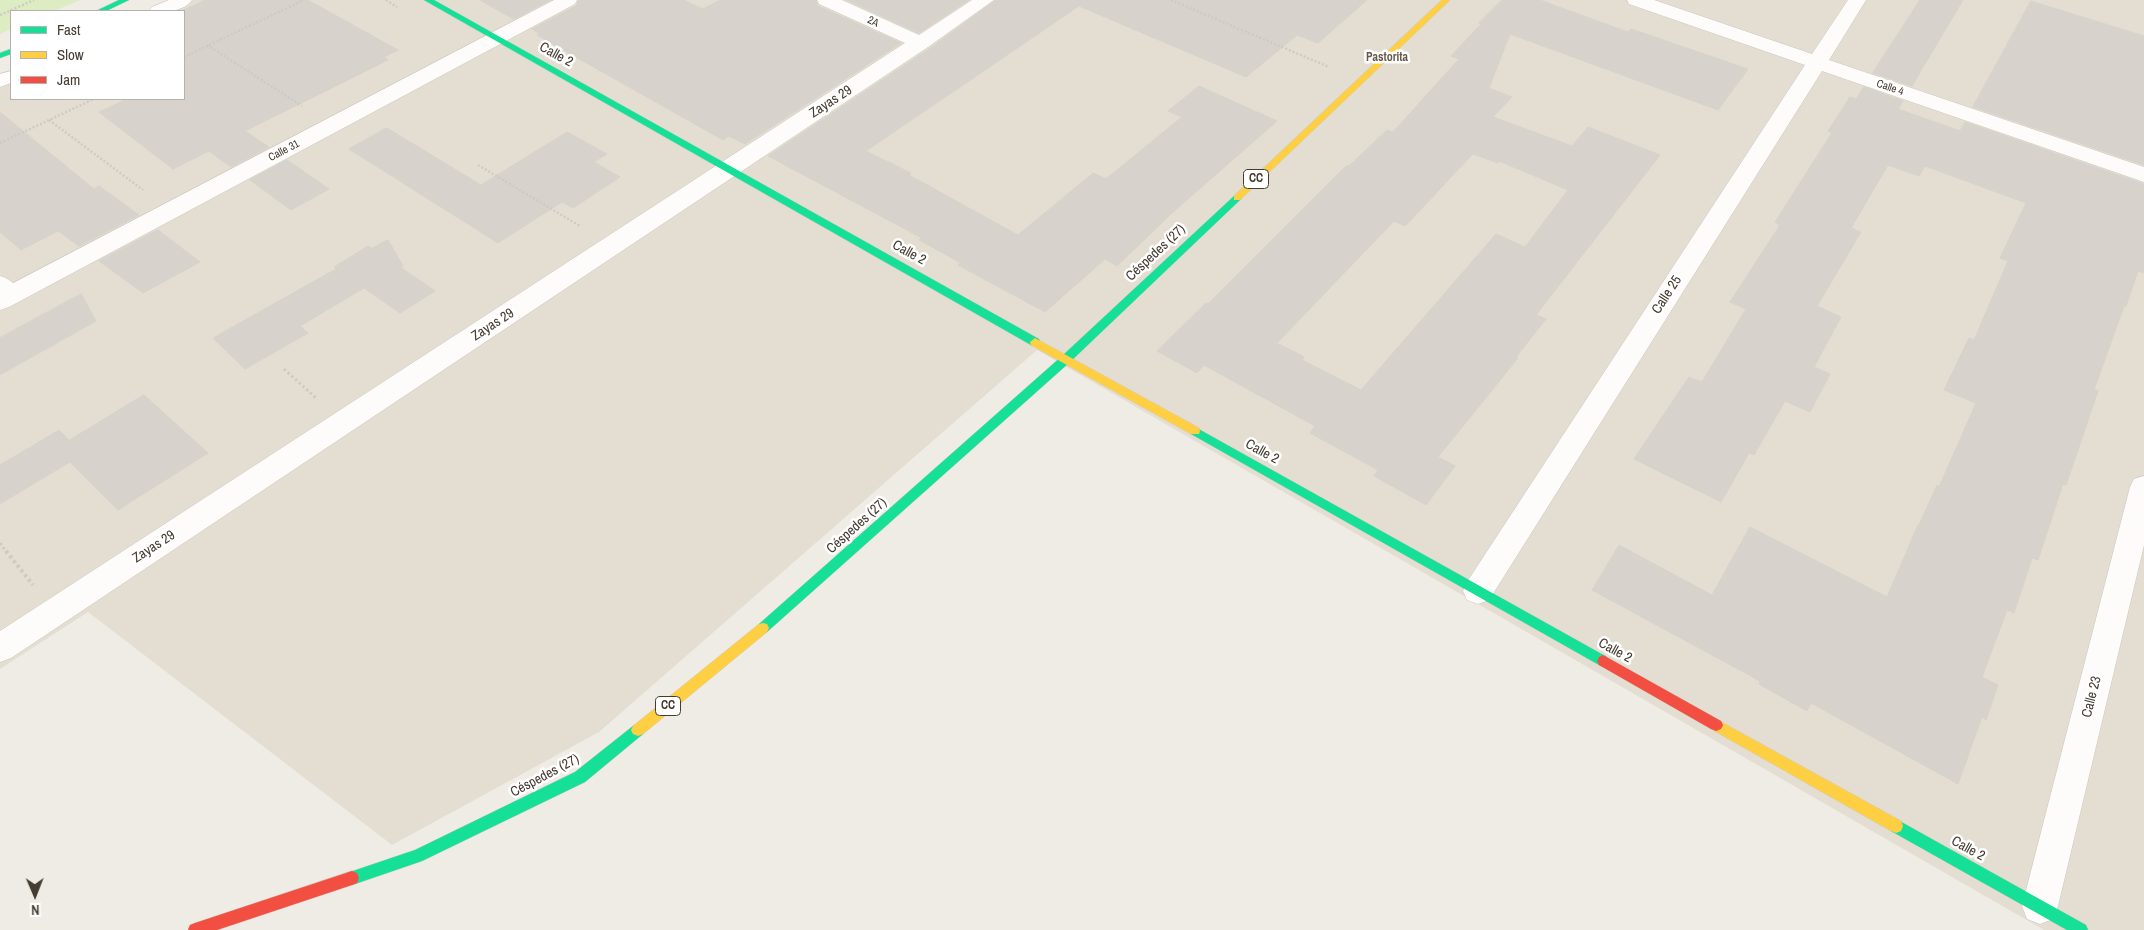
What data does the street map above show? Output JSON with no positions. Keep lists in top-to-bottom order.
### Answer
{
  "streets": {
    "street": [
      "2A",
      "Calle 2",
      "Calle 4",
      "Zayas 29",
      "Calle 31",
      "CC",
      "Céspedes (27)",
      "Calle 25",
      "Calle 23"
    ]
  },
  "crossings": [
    ["2A", "Zayas 29"],
    ["Calle 2", "Zayas 29"],
    ["Calle 2", "Calle 31"],
    ["Calle 2", "Céspedes (27)"],
    ["Calle 2", "Calle 25"],
    ["Calle 2", "Calle 23"],
    ["Calle 4", "Calle 25"]
  ],
  "districts": ["Pastorita"],
  "legend": ["Fast", "Slow", "Jam"],
  "north": "bottom"
}
